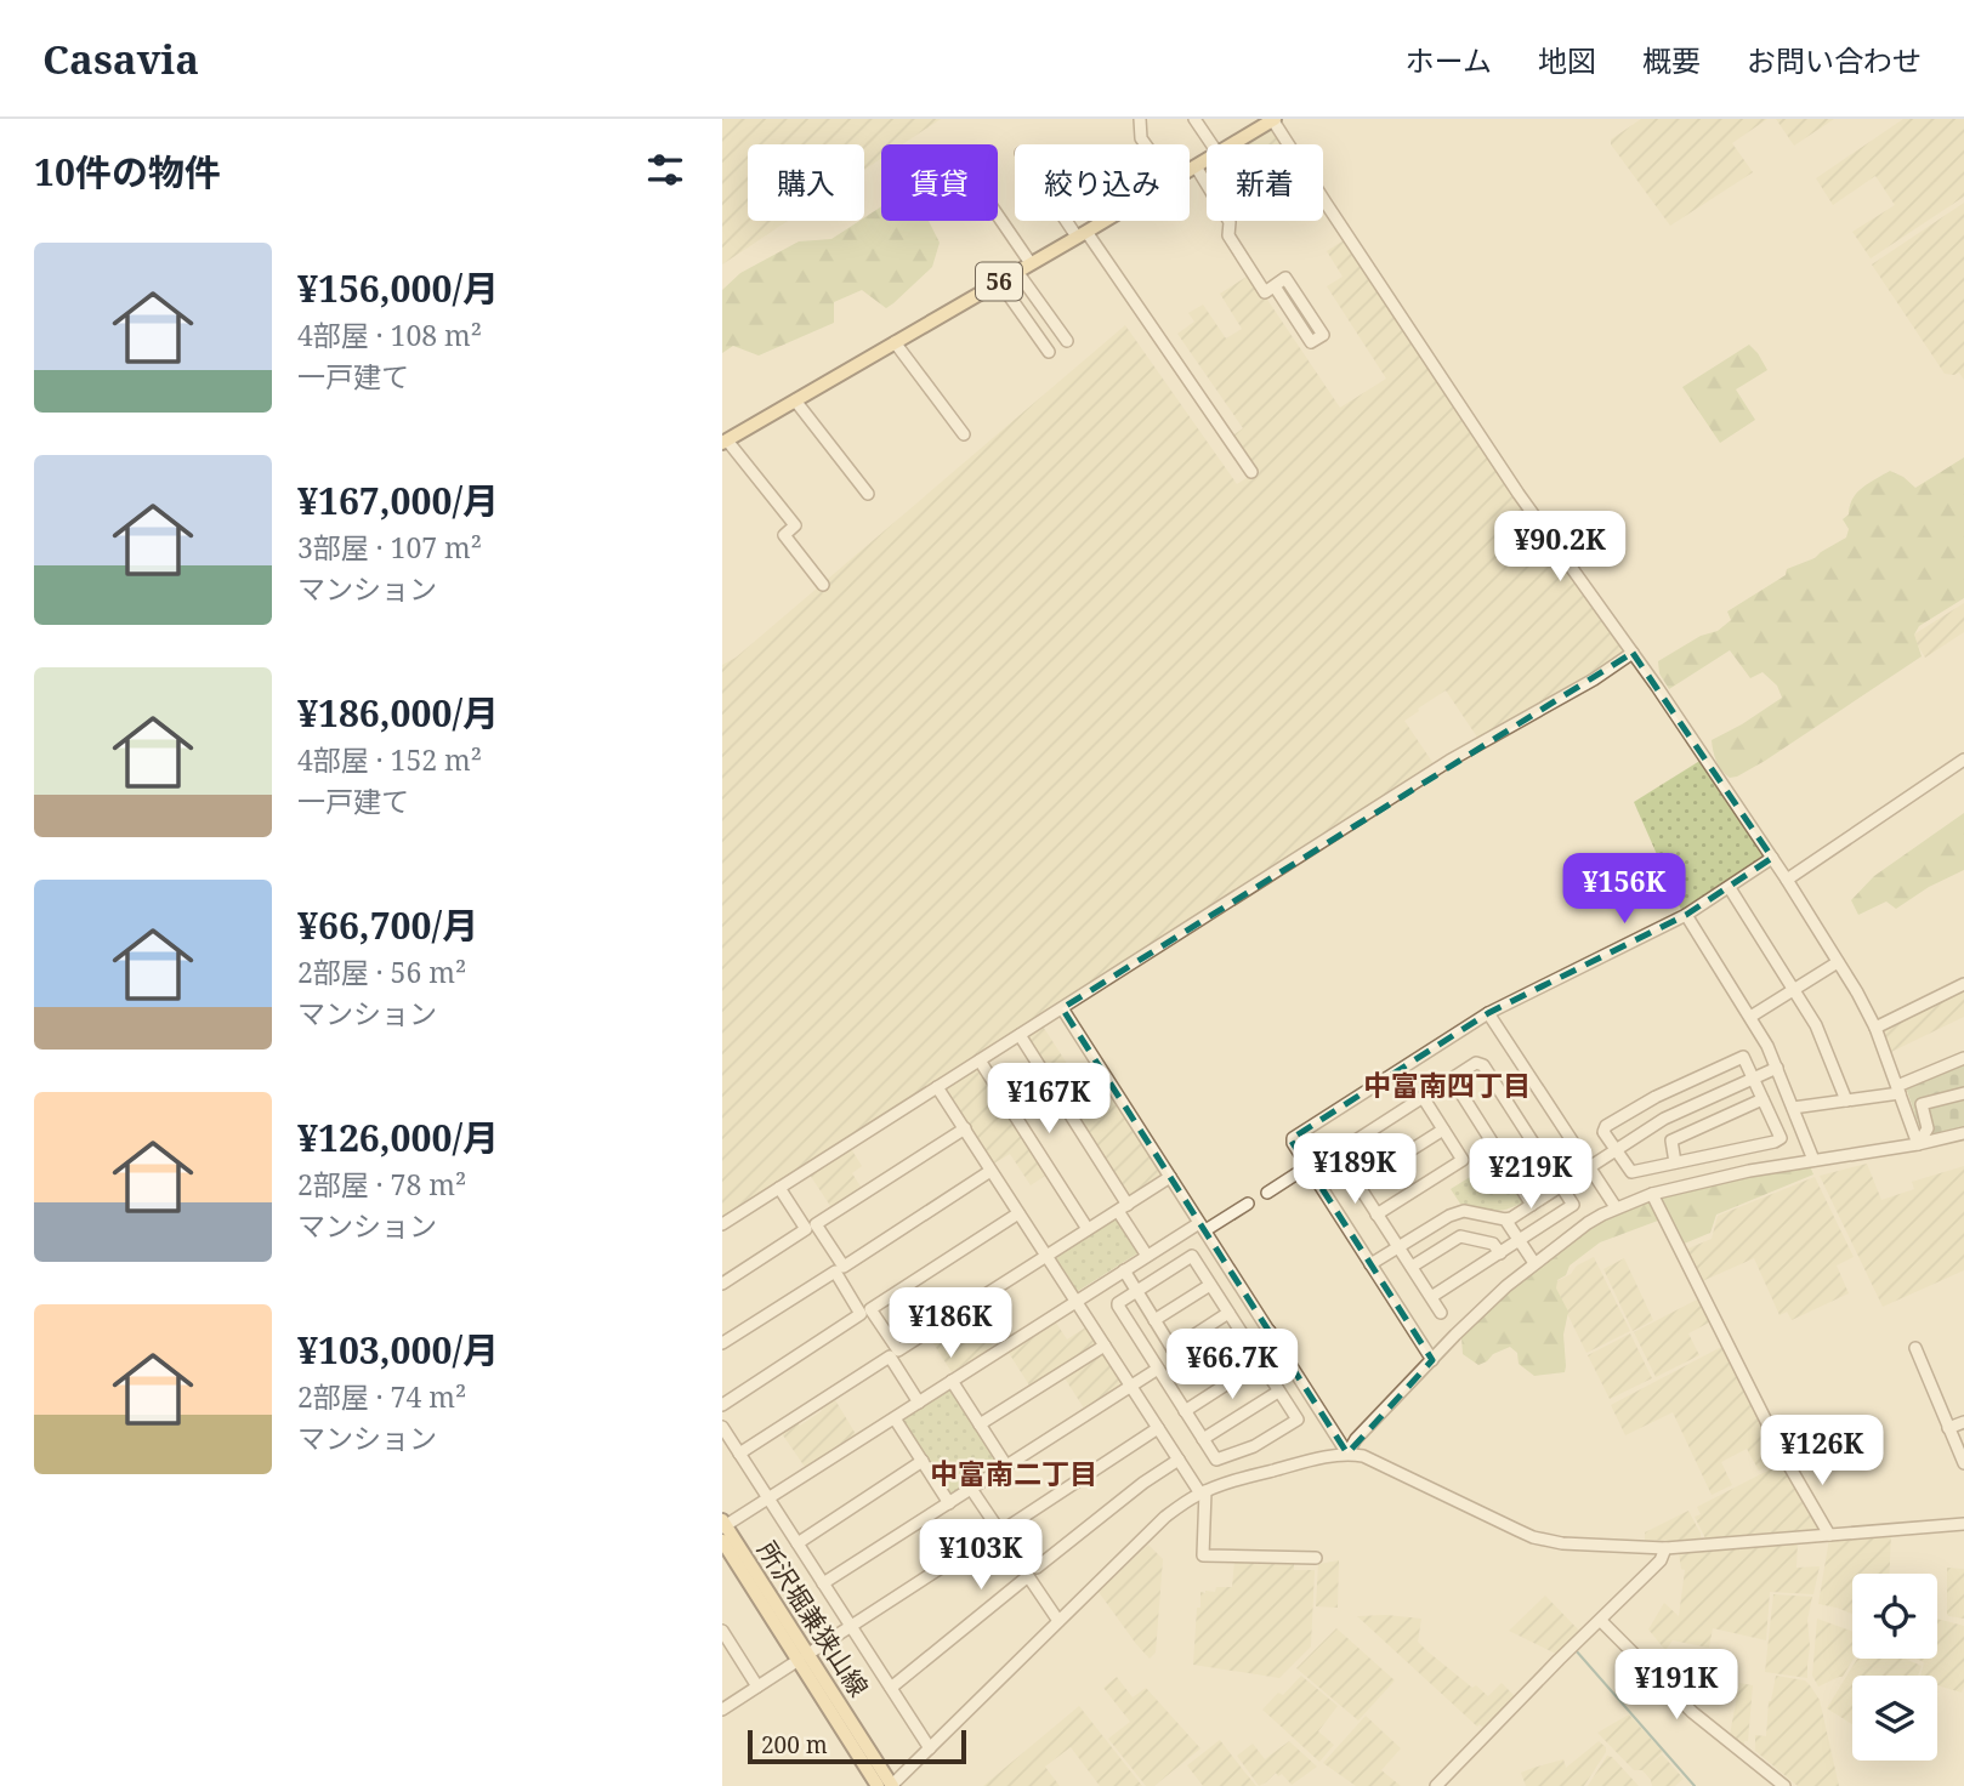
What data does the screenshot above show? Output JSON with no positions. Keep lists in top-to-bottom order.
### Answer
{
  "streets": {
    "main road": ["56", "所沢堀兼狭山線"]
  },
  "districts": ["中富南四丁目", "中富南二丁目"],
  "scale_bar": "200 m",
  "page": {
    "header": "Casavia",
    "nav": [
      "ホーム",
      "地図",
      "概要",
      "お問い合わせ"
    ],
    "heading": "10件の物件",
    "chip": [
      "購入",
      "賃貸",
      "絞り込み",
      "新着"
    ],
    "list": [
      {
        "name": "¥156,000/月",
        "note": "4部屋 · 108 m² · 一戸建て"
      },
      {
        "name": "¥167,000/月",
        "note": "3部屋 · 107 m² · マンション"
      },
      {
        "name": "¥186,000/月",
        "note": "4部屋 · 152 m² · 一戸建て"
      },
      {
        "name": "¥66,700/月",
        "note": "2部屋 · 56 m² · マンション"
      },
      {
        "name": "¥126,000/月",
        "note": "2部屋 · 78 m² · マンション"
      },
      {
        "name": "¥103,000/月",
        "note": "2部屋 · 74 m² · マンション"
      }
    ],
    "price": [
      "¥90.2K",
      "¥156K",
      "¥167K",
      "¥189K",
      "¥219K",
      "¥186K",
      "¥66.7K",
      "¥126K",
      "¥103K",
      "¥191K"
    ],
    "scale": "200 m"
  }
}
